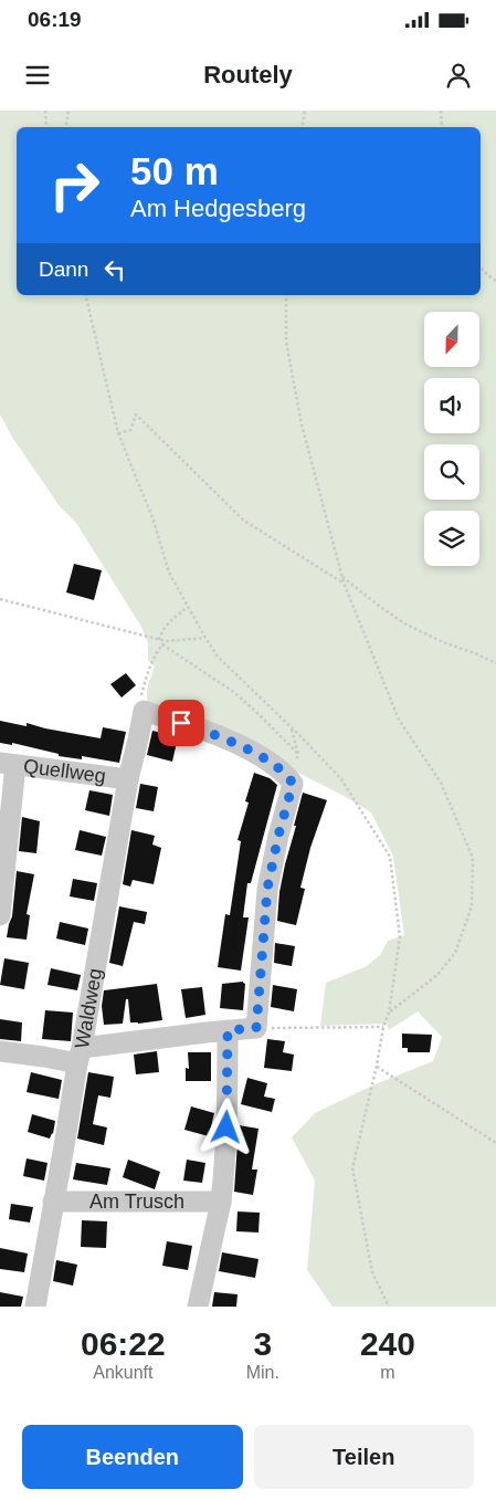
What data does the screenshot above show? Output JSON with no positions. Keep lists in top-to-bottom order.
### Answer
{
  "streets": {
    "street": ["Quellweg", "Waldweg", "Am Trusch"]
  },
  "crossings": [
    ["Quellweg", "Waldweg"],
    ["Waldweg", "Am Trusch"]
  ],
  "north": "bottom",
  "page": {
    "status": "06:19",
    "header": "Routely",
    "turn": ["50 m", "Am Hedgesberg"],
    "then": "Dann",
    "eta": [
      "06:22",
      "Ankunft",
      "3",
      "Min.",
      "240",
      "m"
    ],
    "buttons": ["Beenden", "Teilen"]
  }
}
